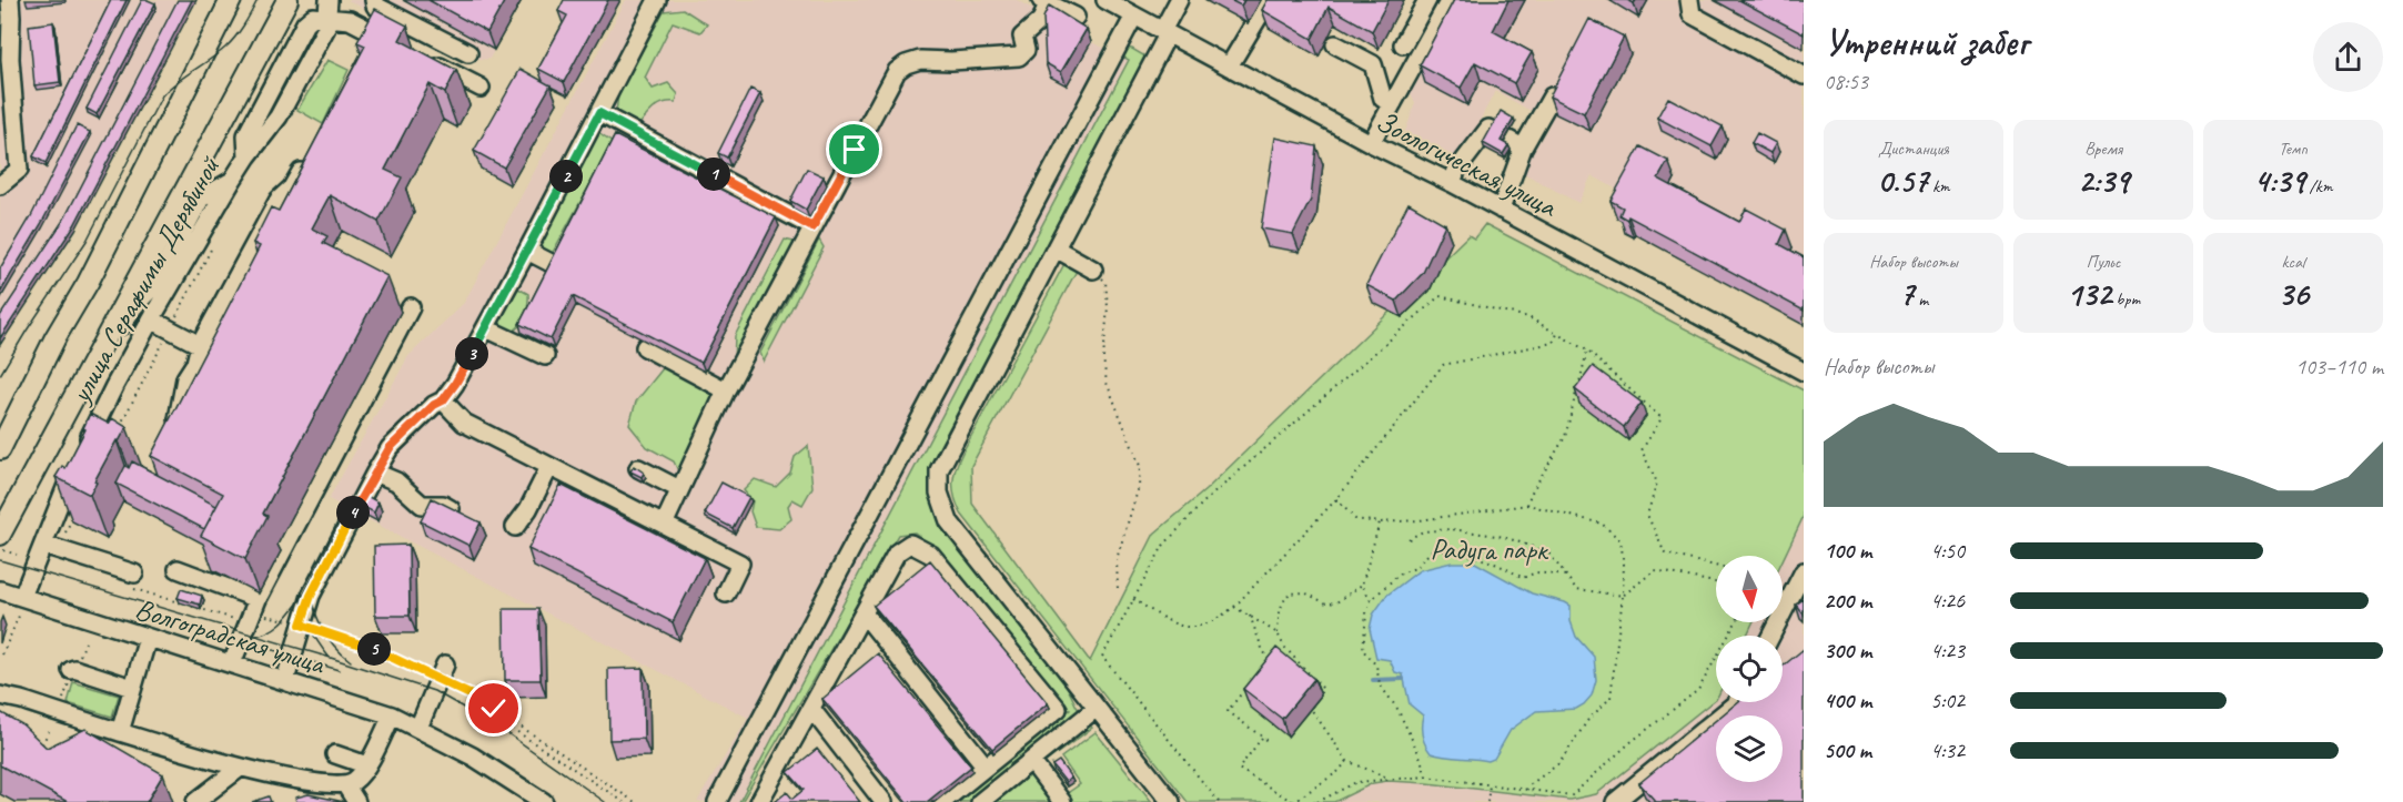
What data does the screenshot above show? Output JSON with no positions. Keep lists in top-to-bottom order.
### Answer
{
  "streets": {
    "main road": ["улица Серафимы Дерябиной"],
    "street": ["Зоологическая улица", "Волгоградская улица"]
  },
  "crossings": [
    ["улица Серафимы Дерябиной", "Волгоградская улица"]
  ],
  "parks": ["Радуга парк"],
  "north": "bottom",
  "page": {
    "heading": ["Утренний забег", "08:53"],
    "stats": [
      ["Дистанция", "0.57 km"],
      ["Время", "2:39"],
      ["Темп", "4:39 /km"],
      ["Набор высоты", "7 m"],
      ["Пульс", "132 bpm"],
      ["kcal", "36"]
    ],
    "pins": [
      "1",
      "2",
      "3",
      "4",
      "5"
    ],
    "chart": ["Набор высоты", "103–110 m"],
    "list": [
      {
        "name": "100 m",
        "note": "4:50"
      },
      {
        "name": "200 m",
        "note": "4:26"
      },
      {
        "name": "300 m",
        "note": "4:23"
      },
      {
        "name": "400 m",
        "note": "5:02"
      },
      {
        "name": "500 m",
        "note": "4:32"
      }
    ]
  }
}
